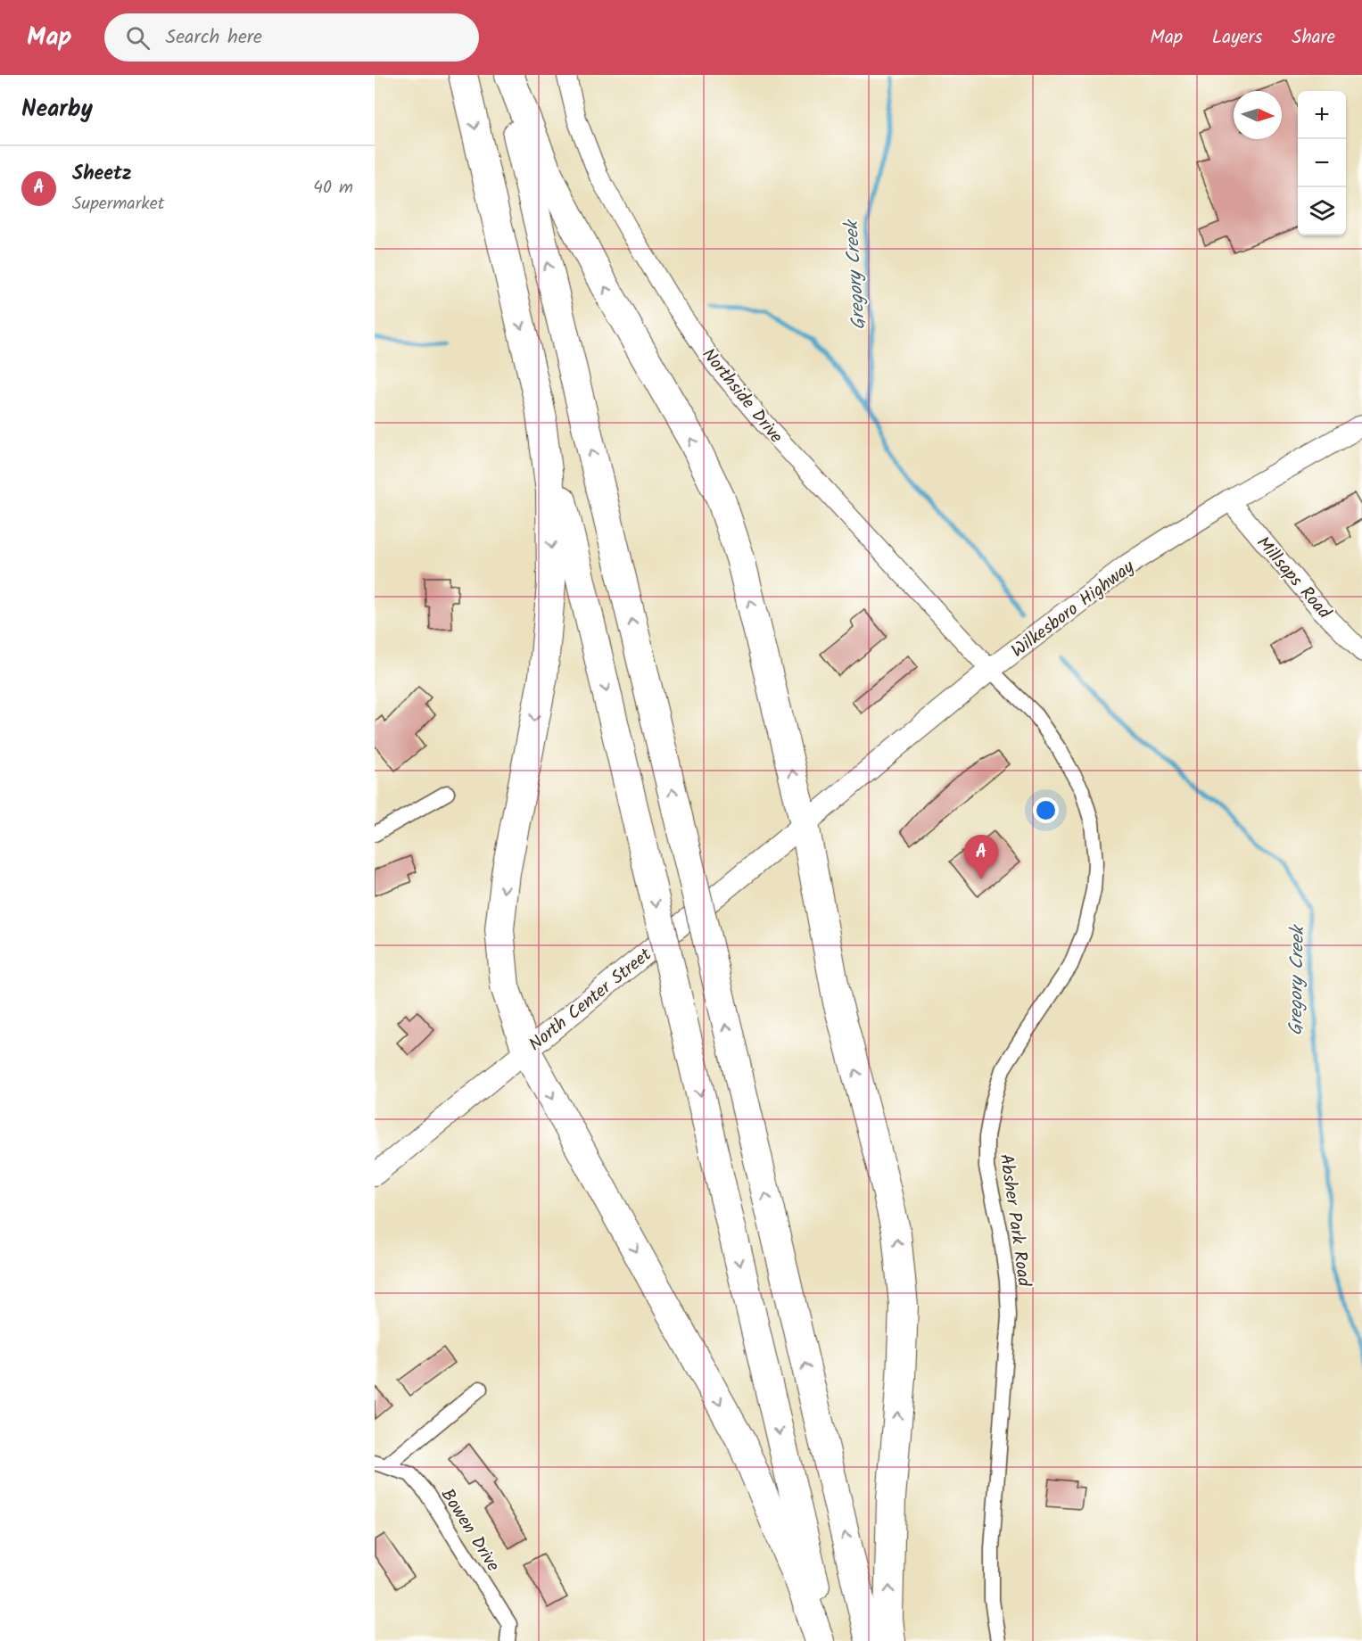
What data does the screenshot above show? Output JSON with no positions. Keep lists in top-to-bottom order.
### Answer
{
  "streets": {
    "main road": ["Wilkesboro Highway", "North Center Street"],
    "street": [
      "Northside Drive",
      "Millsaps Road",
      "Absher Park Road",
      "Bowen Drive"
    ]
  },
  "crossings": [
    ["Northside Drive", "Wilkesboro Highway"],
    ["Northside Drive", "Absher Park Road"],
    ["Millsaps Road", "Wilkesboro Highway"],
    ["Wilkesboro Highway", "North Center Street"],
    ["Wilkesboro Highway", "Absher Park Road"]
  ],
  "water": ["Gregory Creek"],
  "north": "right",
  "page": {
    "header": "Map",
    "search": "Search here",
    "nav": ["Map", "Layers", "Share"],
    "heading": "Nearby",
    "map_buttons": ["+", "−"],
    "list": [
      {
        "mark": "A",
        "name": "Sheetz",
        "note": "Supermarket",
        "value": "40 m"
      }
    ],
    "pins": "A"
  }
}
